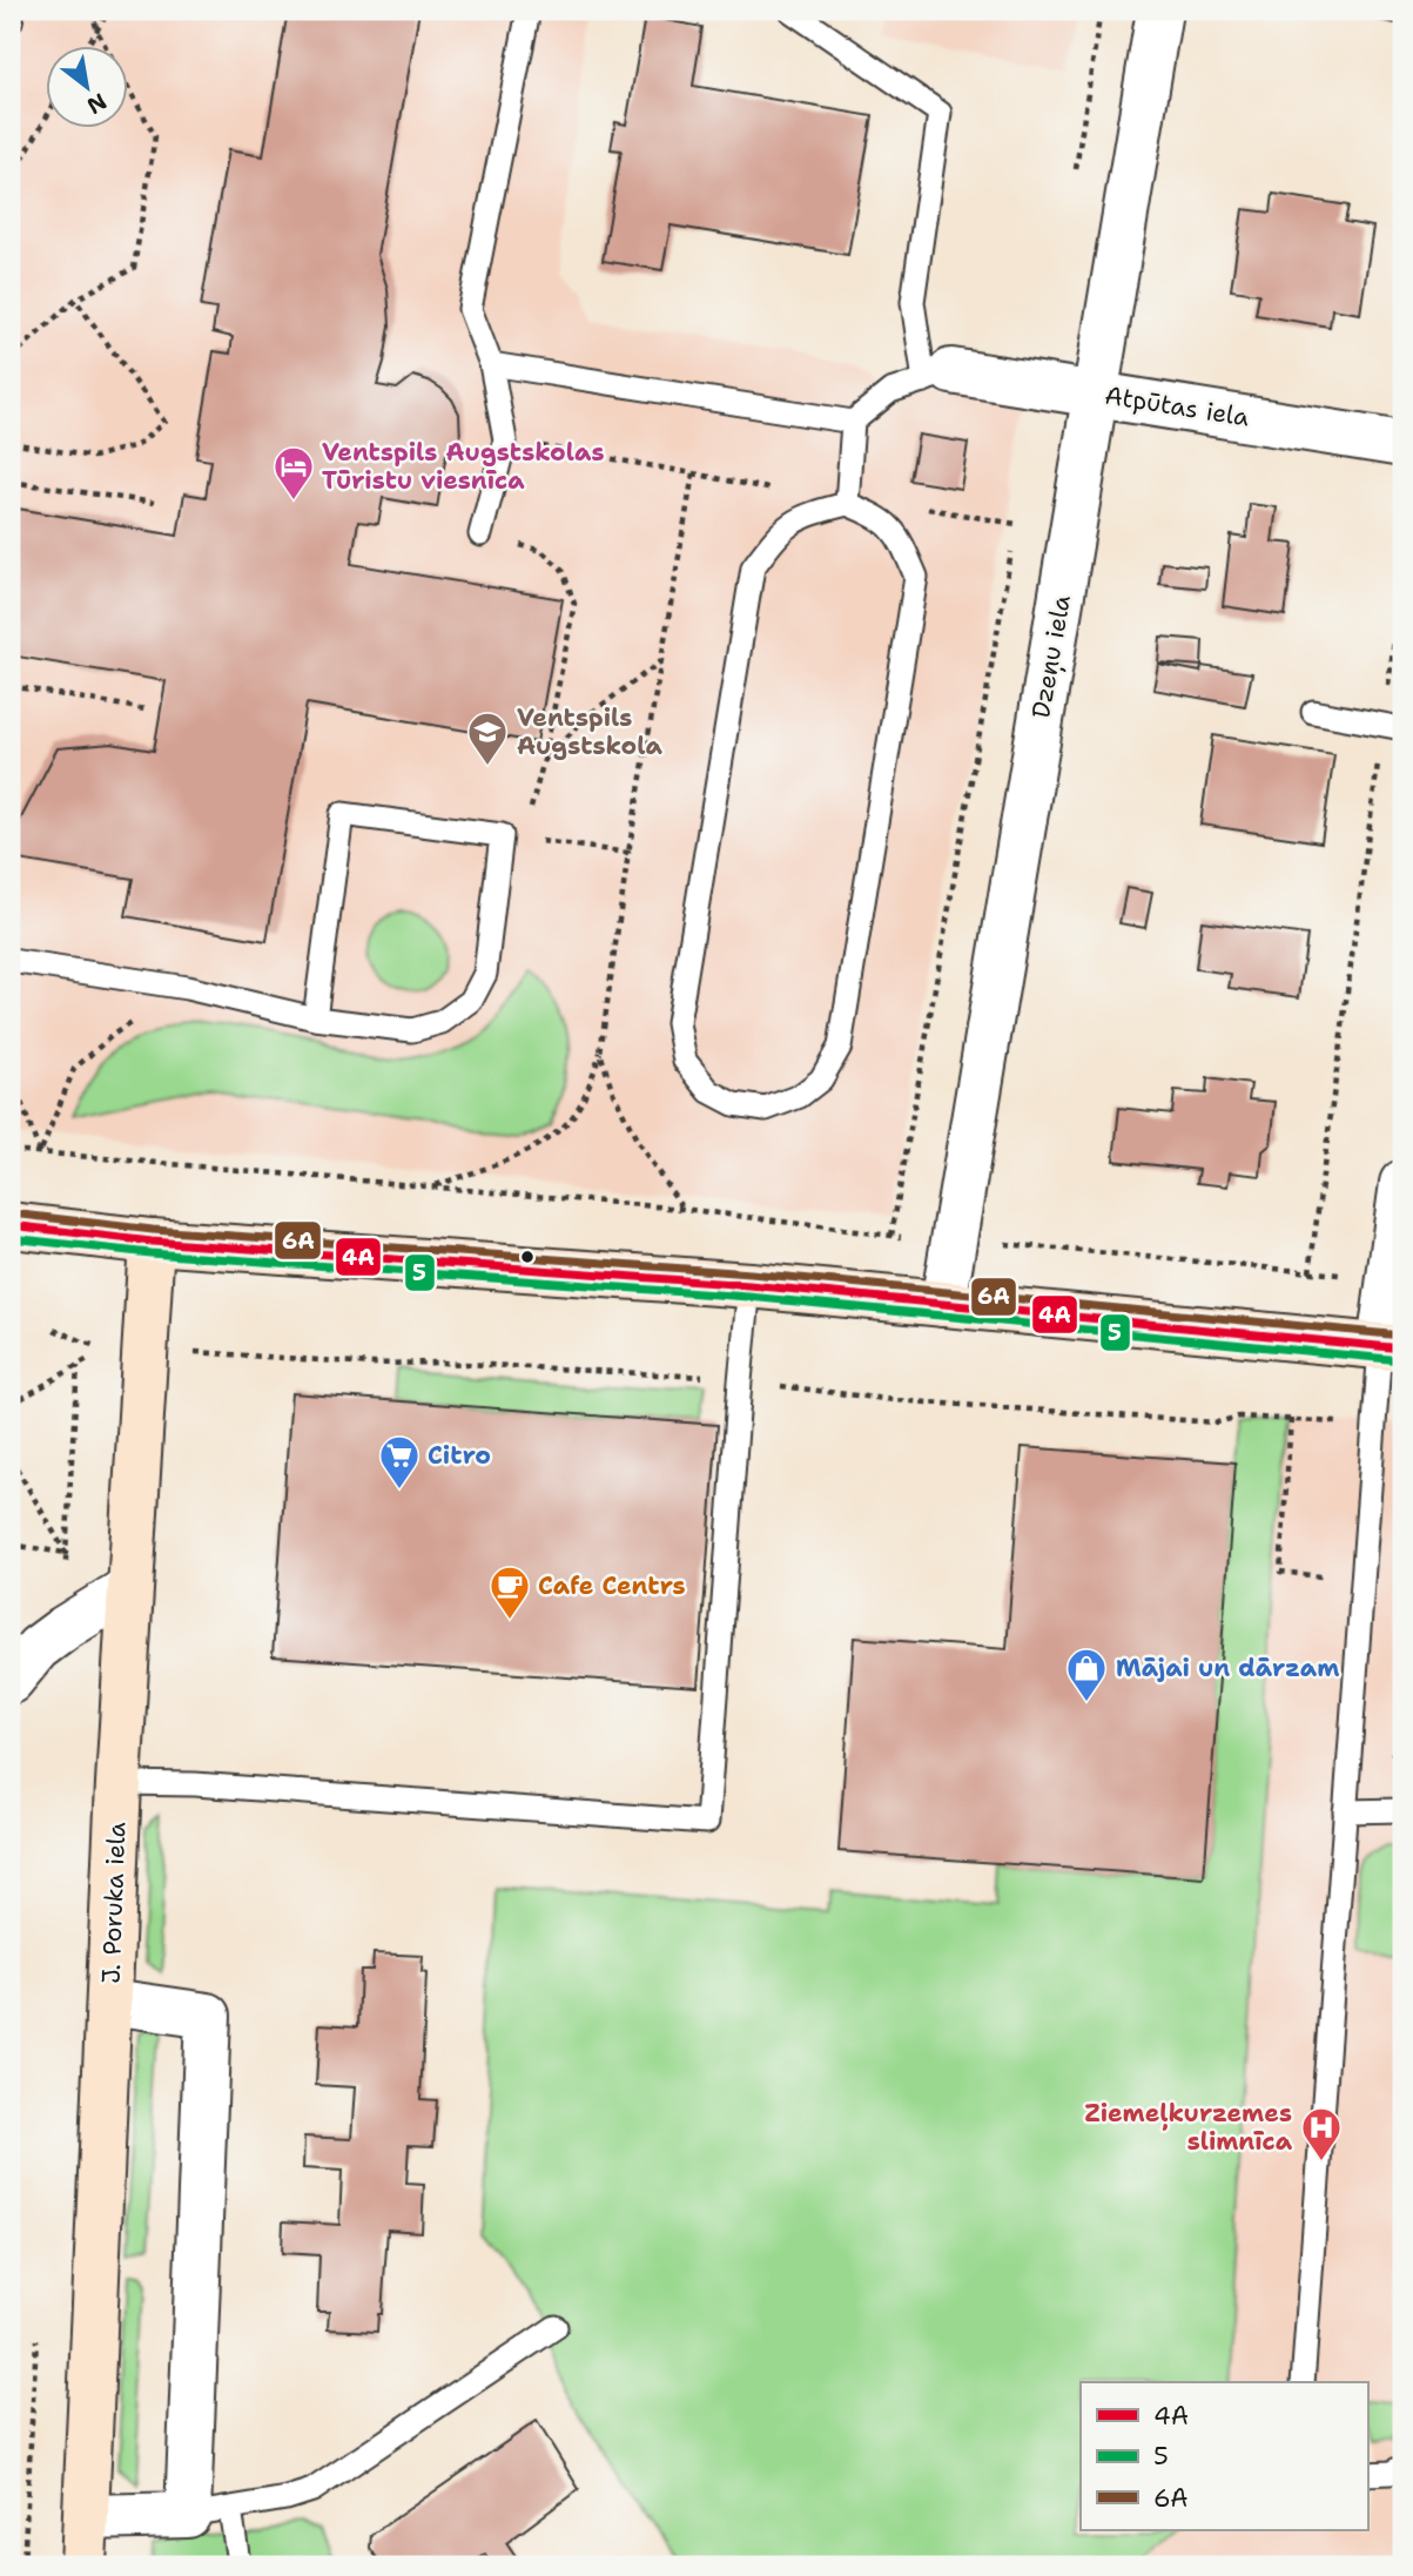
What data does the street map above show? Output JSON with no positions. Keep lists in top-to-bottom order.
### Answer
{
  "streets": {
    "street": ["Atpūtas iela", "Dzeņu iela", "J. Poruka iela"]
  },
  "crossings": [
    ["Atpūtas iela", "Dzeņu iela"]
  ],
  "places": {
    "hotel": ["Ventspils Augstskolas Tūristu viesnīca"],
    "school or university": ["Ventspils Augstskola"],
    "supermarket": ["Citro"],
    "cafe": ["Cafe Centrs"],
    "shop": ["Mājai un dārzam"],
    "hospital": ["Ziemeļkurzemes slimnīca"]
  },
  "lines": ["transit line 6A", "transit line 4A", "transit line 5"],
  "legend": ["4A", "5", "6A"],
  "north": "bottom right"
}
